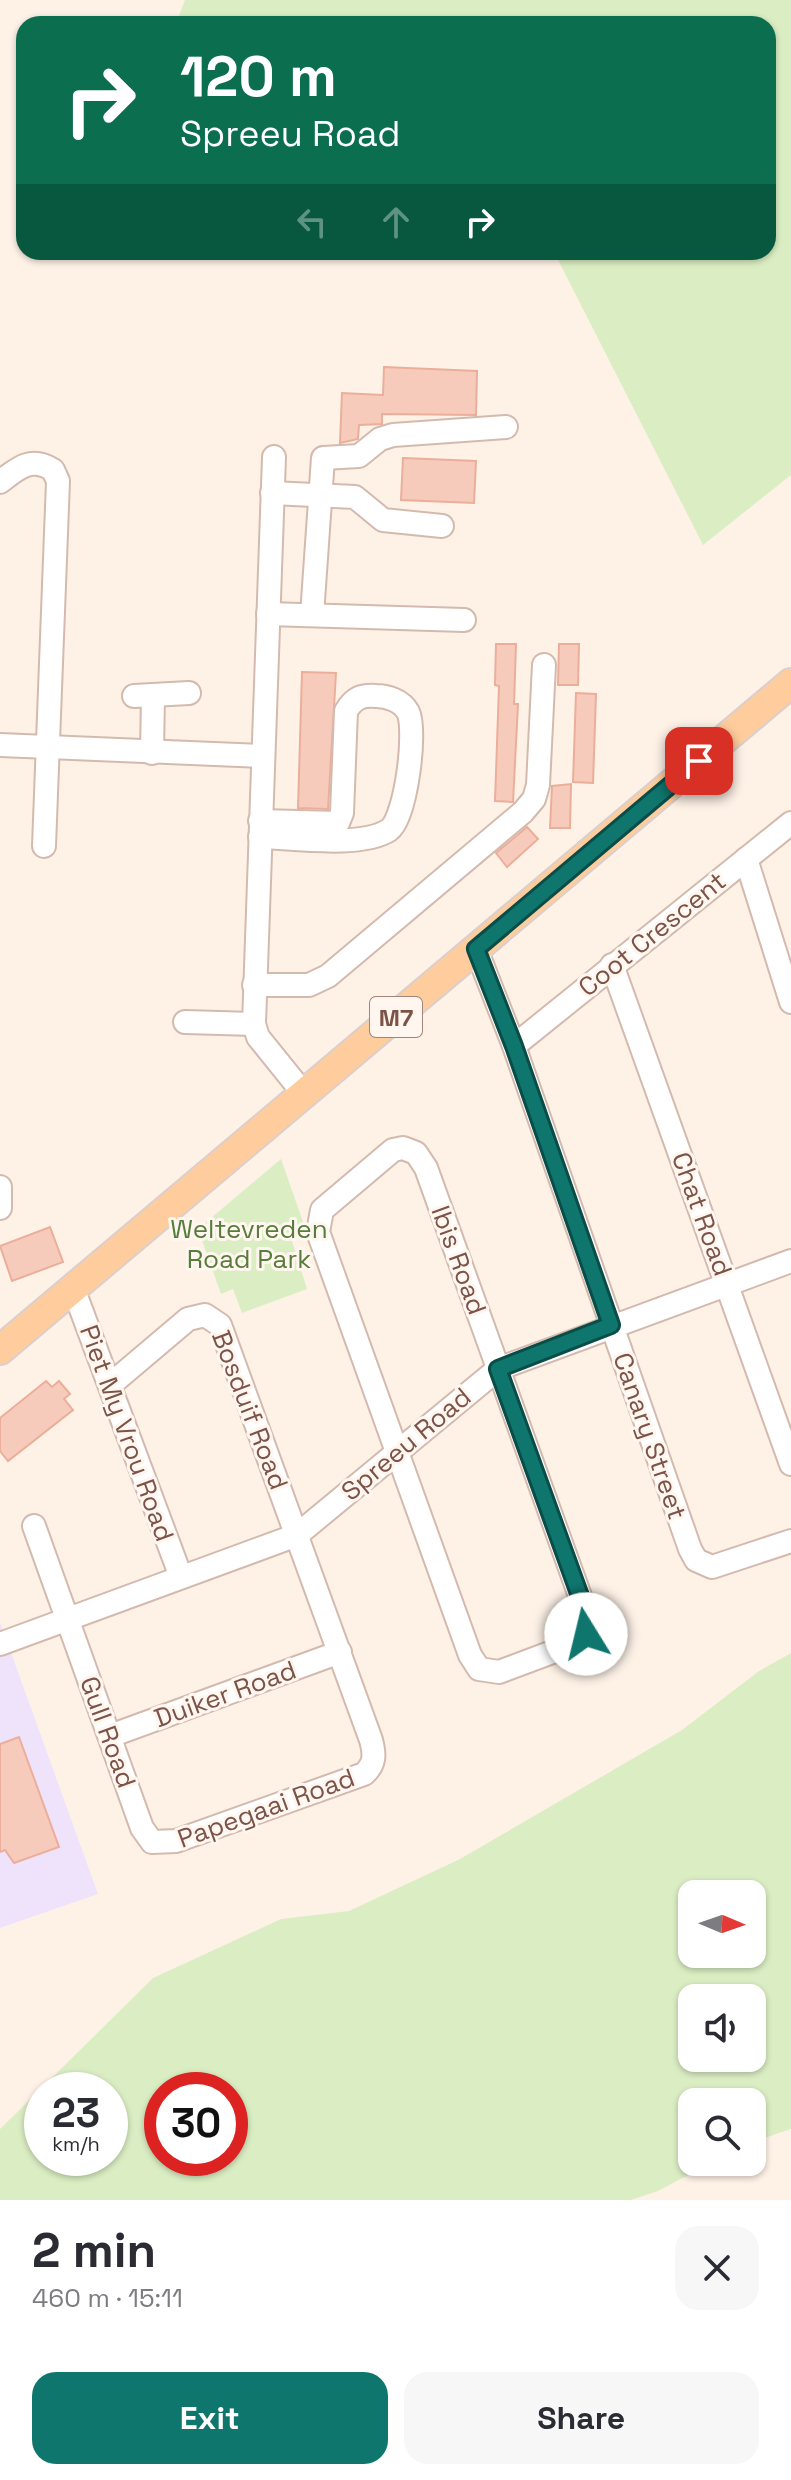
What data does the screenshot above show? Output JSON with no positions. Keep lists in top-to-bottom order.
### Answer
{
  "streets": {
    "main road": ["M7"],
    "street": [
      "Coot Crescent",
      "Chat Road",
      "Ibis Road",
      "Bosduif Road",
      "Piet My Vrou Road",
      "Canary Street",
      "Spreeu Road",
      "Duiker Road",
      "Gull Road",
      "Papegaai Road"
    ]
  },
  "crossings": [
    ["Coot Crescent", "Chat Road"],
    ["Coot Crescent", "Canary Street"],
    ["M7", "Piet My Vrou Road"],
    ["M7", "Canary Street"],
    ["Chat Road", "Spreeu Road"],
    ["Ibis Road", "Spreeu Road"],
    ["Bosduif Road", "Piet My Vrou Road"],
    ["Bosduif Road", "Spreeu Road"],
    ["Bosduif Road", "Papegaai Road"],
    ["Piet My Vrou Road", "Spreeu Road"],
    ["Canary Street", "Spreeu Road"],
    ["Spreeu Road", "Gull Road"],
    ["Spreeu Road", "Papegaai Road"],
    ["Duiker Road", "Gull Road"],
    ["Duiker Road", "Papegaai Road"],
    ["Gull Road", "Papegaai Road"]
  ],
  "parks": ["Weltevreden Road Park"],
  "north": "right",
  "page": {
    "turn": ["120 m", "Spreeu Road"],
    "speed": "23 km/h",
    "limit": "30",
    "heading": ["2 min", "460 m · 15:11"],
    "buttons": ["Exit", "Share"]
  }
}
